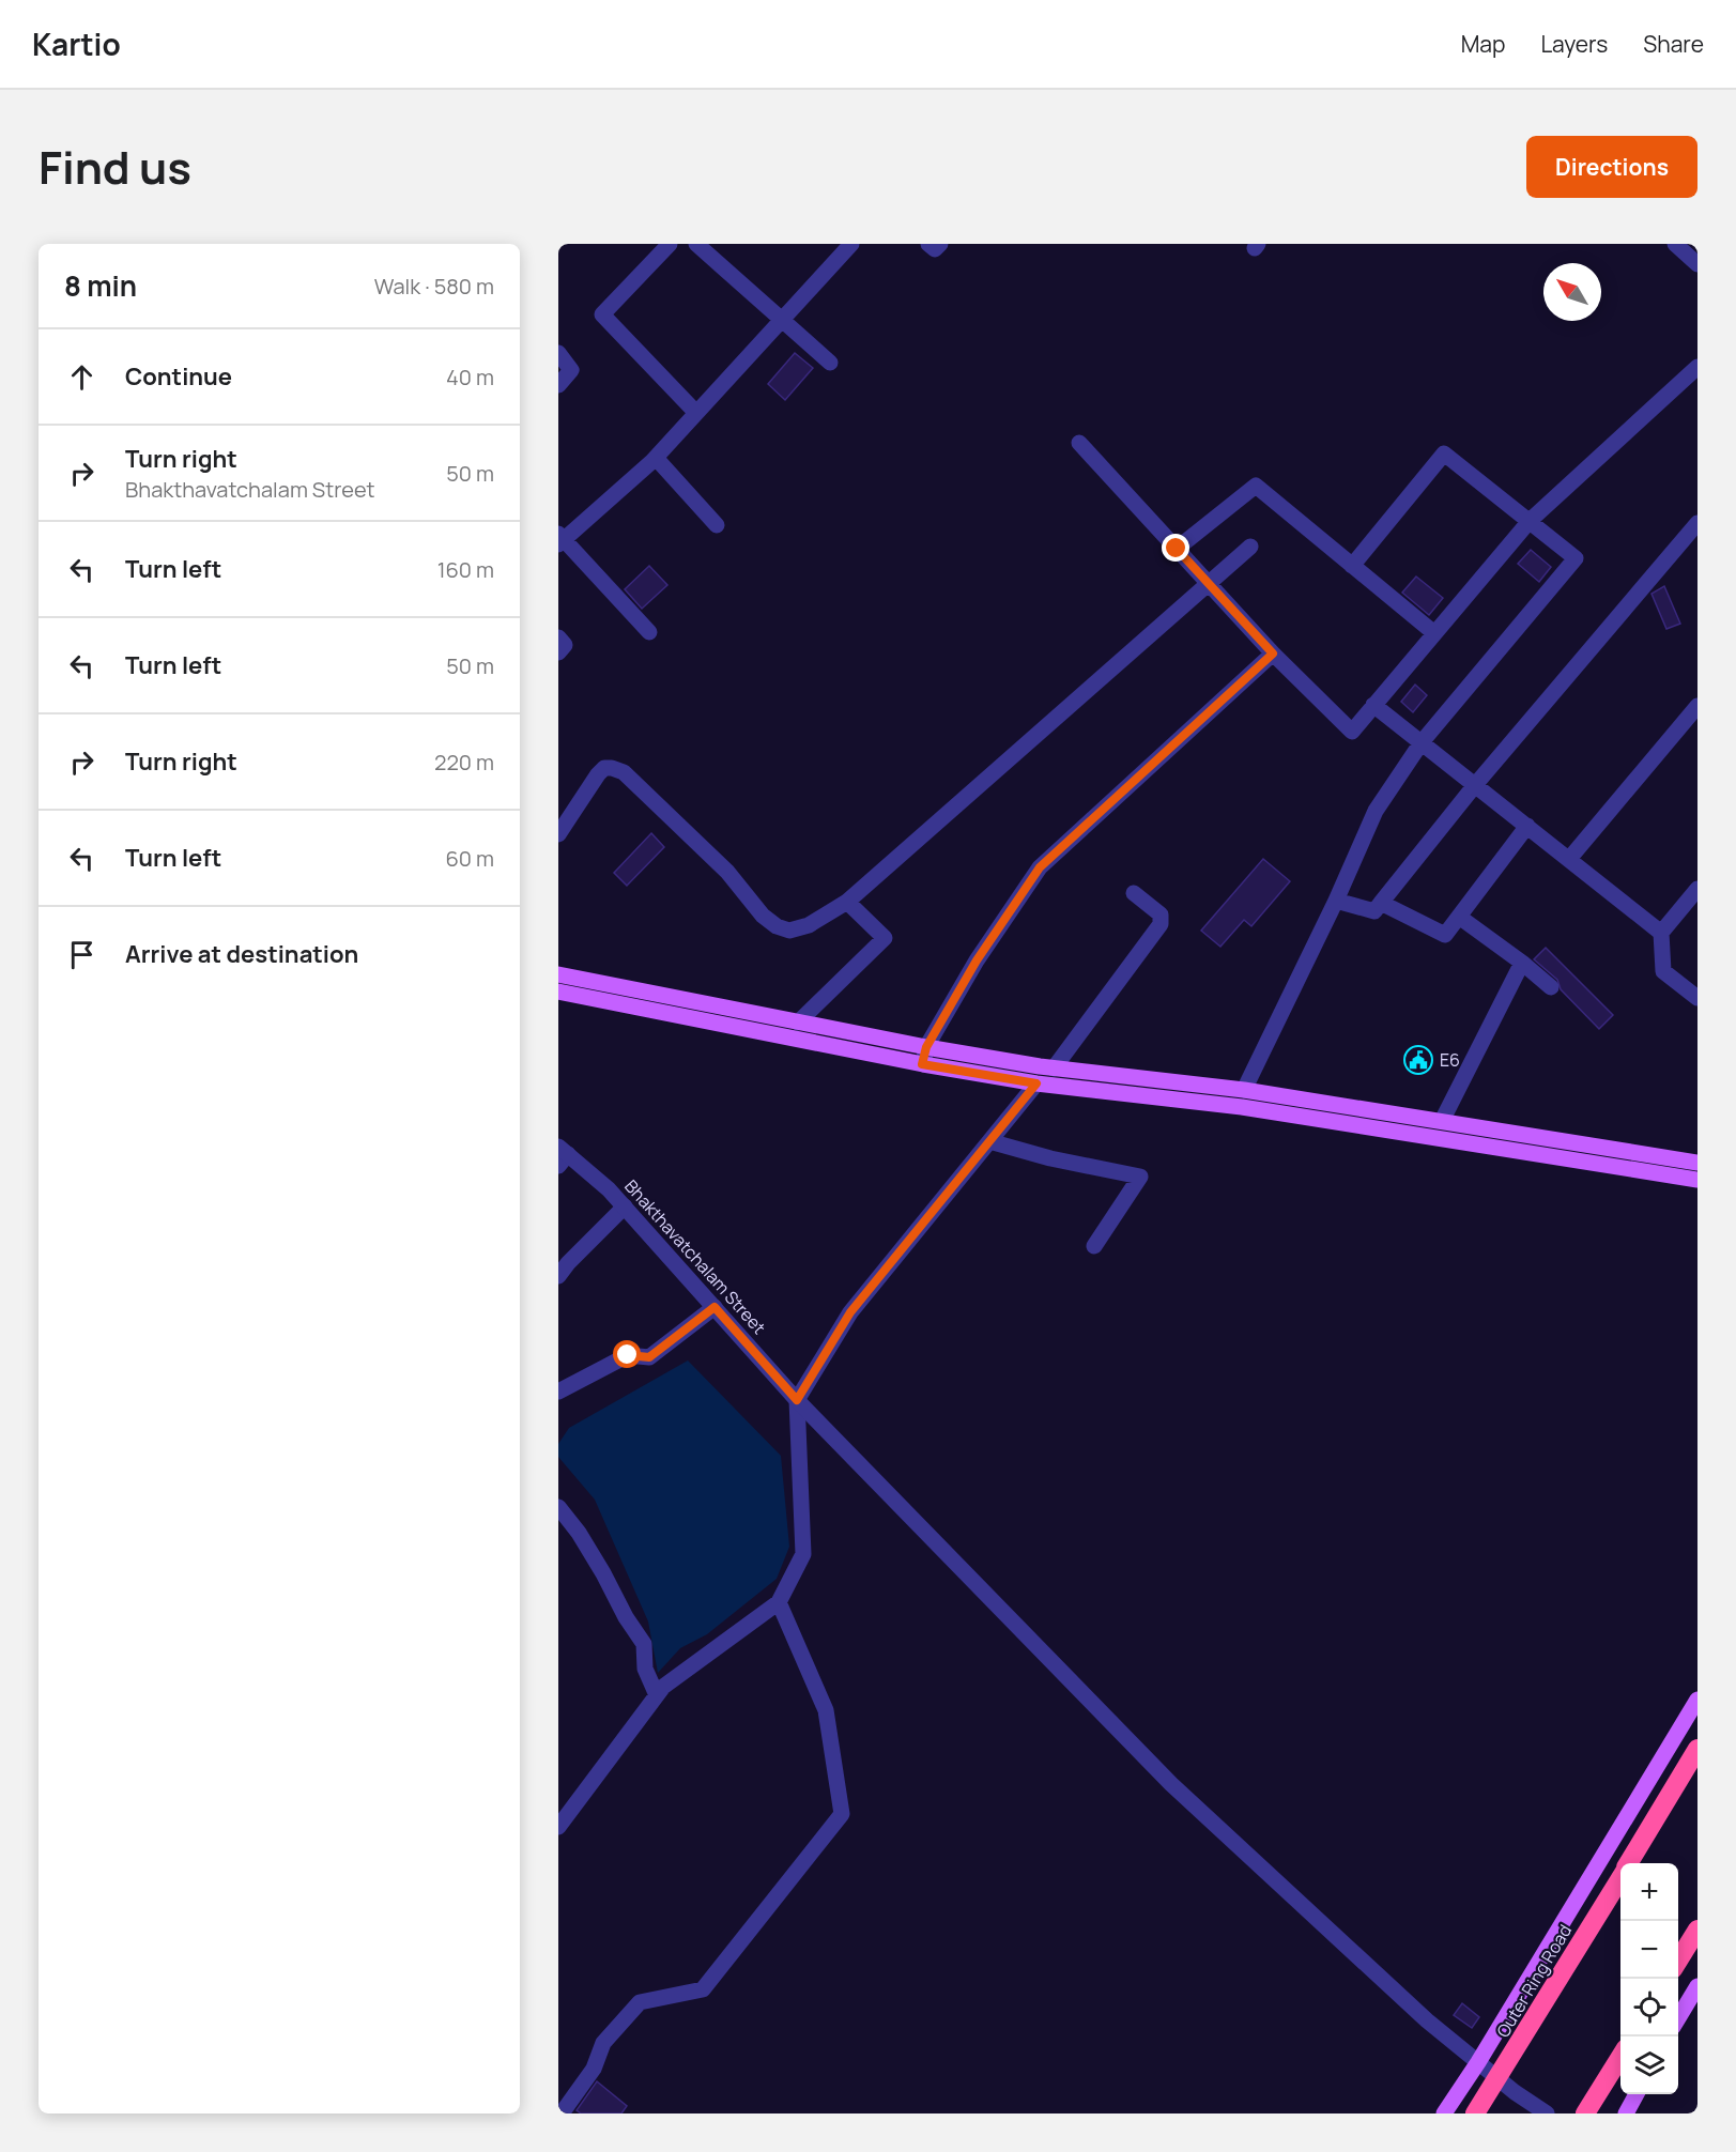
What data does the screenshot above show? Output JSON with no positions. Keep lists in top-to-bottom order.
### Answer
{
  "streets": {
    "highway": ["Outer Ring Road"],
    "street": ["Bhakthavatchalam Street"]
  },
  "places": {
    "public building": ["E6"]
  },
  "north": "top left",
  "page": {
    "header": "Kartio",
    "nav": ["Map", "Layers", "Share"],
    "title": "Find us",
    "buttons": "Directions",
    "heading": ["8 min", "Walk · 580 m"],
    "list": [
      ["Continue", "40 m"],
      ["Turn right", "Bhakthavatchalam Street", "50 m"],
      ["Turn left", "160 m"],
      ["Turn left", "50 m"],
      ["Turn right", "220 m"],
      ["Turn left", "60 m"],
      "Arrive at destination"
    ],
    "map_buttons": ["+", "−"]
  }
}
